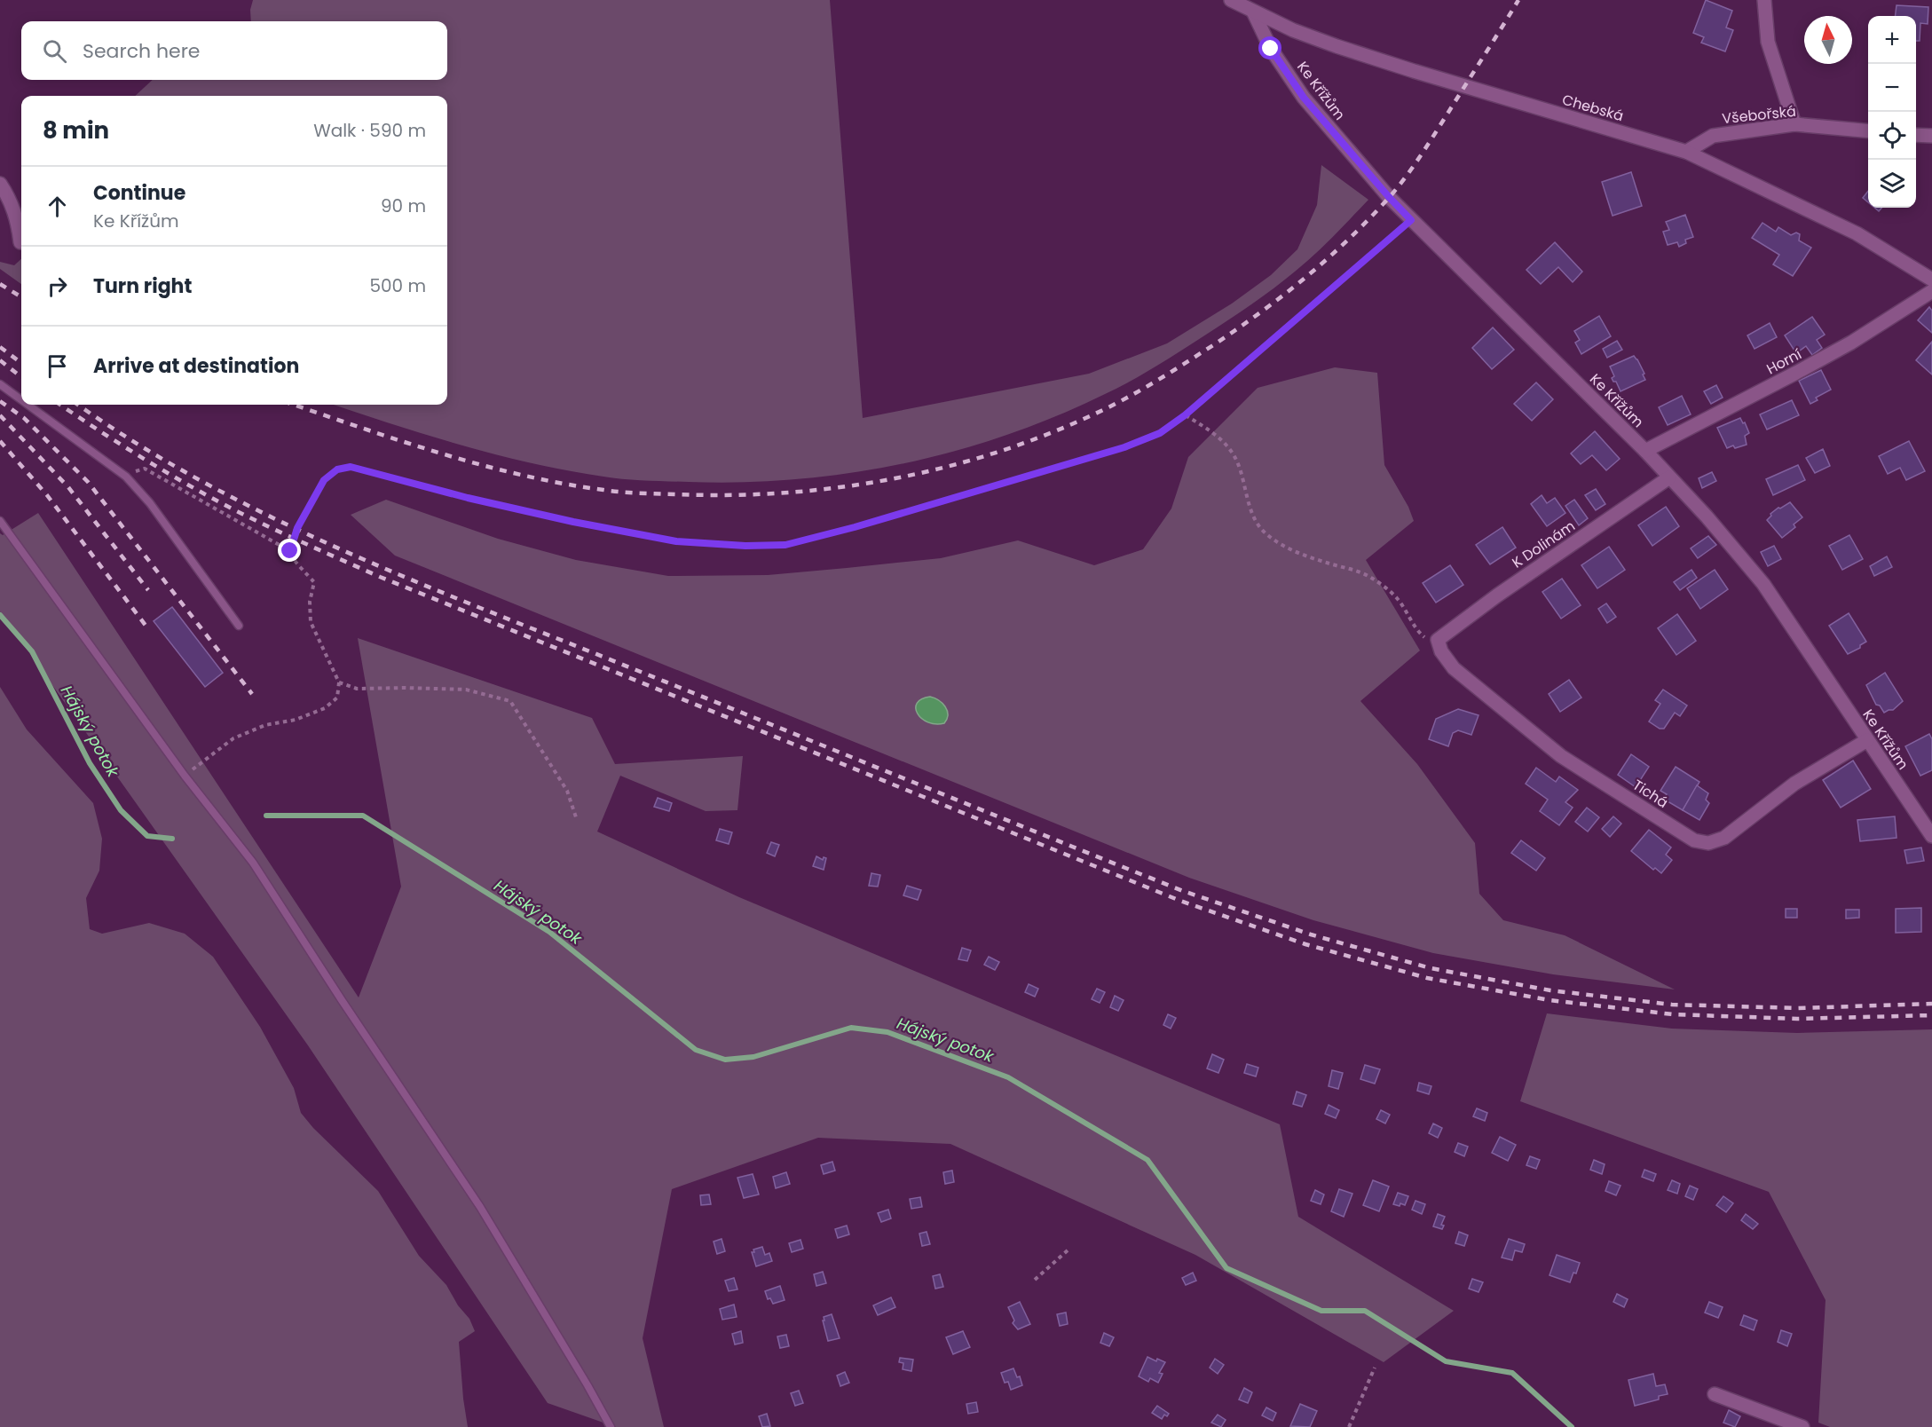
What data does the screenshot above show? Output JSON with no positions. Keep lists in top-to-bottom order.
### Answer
{
  "streets": {
    "street": [
      "Ke Křížům",
      "Chebská",
      "Všebořská",
      "Horní",
      "K Dolinám",
      "Tichá"
    ]
  },
  "crossings": [
    ["Ke Křížům", "Chebská"],
    ["Ke Křížům", "Horní"],
    ["Ke Křížům", "K Dolinám"],
    ["Ke Křížům", "Tichá"],
    ["Chebská", "Všebořská"],
    ["K Dolinám", "Tichá"]
  ],
  "water": ["Hájský potok"],
  "north": "top",
  "page": {
    "map_buttons": ["+", "−"],
    "search": "Search here",
    "heading": ["8 min", "Walk · 590 m"],
    "list": [
      ["Continue", "Ke Křížům", "90 m"],
      ["Turn right", "500 m"],
      "Arrive at destination"
    ]
  }
}
